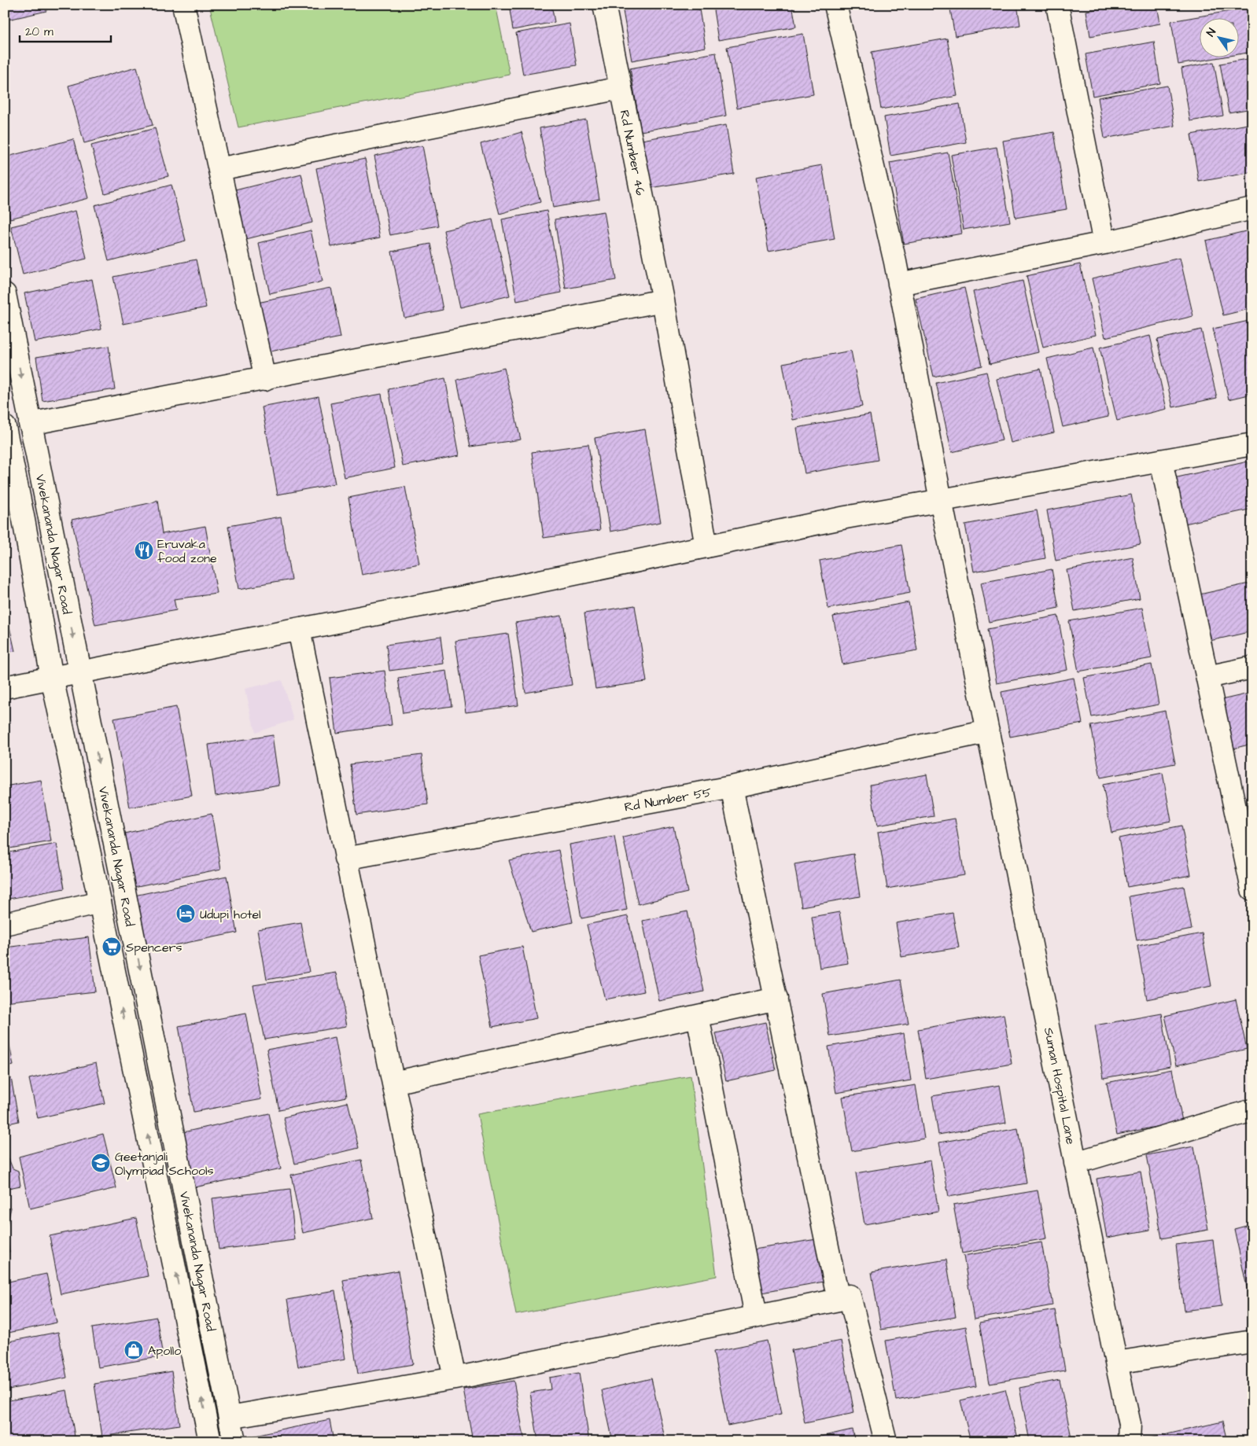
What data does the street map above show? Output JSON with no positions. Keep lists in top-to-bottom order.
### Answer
{
  "streets": {
    "street": [
      "Rd Number 46",
      "Vivekananda Nagar Road",
      "Rd Number 55",
      "Suman Hospital Lane"
    ]
  },
  "crossings": [
    ["Rd Number 55", "Suman Hospital Lane"]
  ],
  "places": {
    "restaurant": ["Eruvaka food zone"],
    "hotel": ["Udupi hotel"],
    "supermarket": ["Spencers"],
    "school or university": ["Geetanjali Olympiad Schools"],
    "shop": ["Apollo"]
  },
  "scale_bar": "20 m",
  "north": "top left"
}
